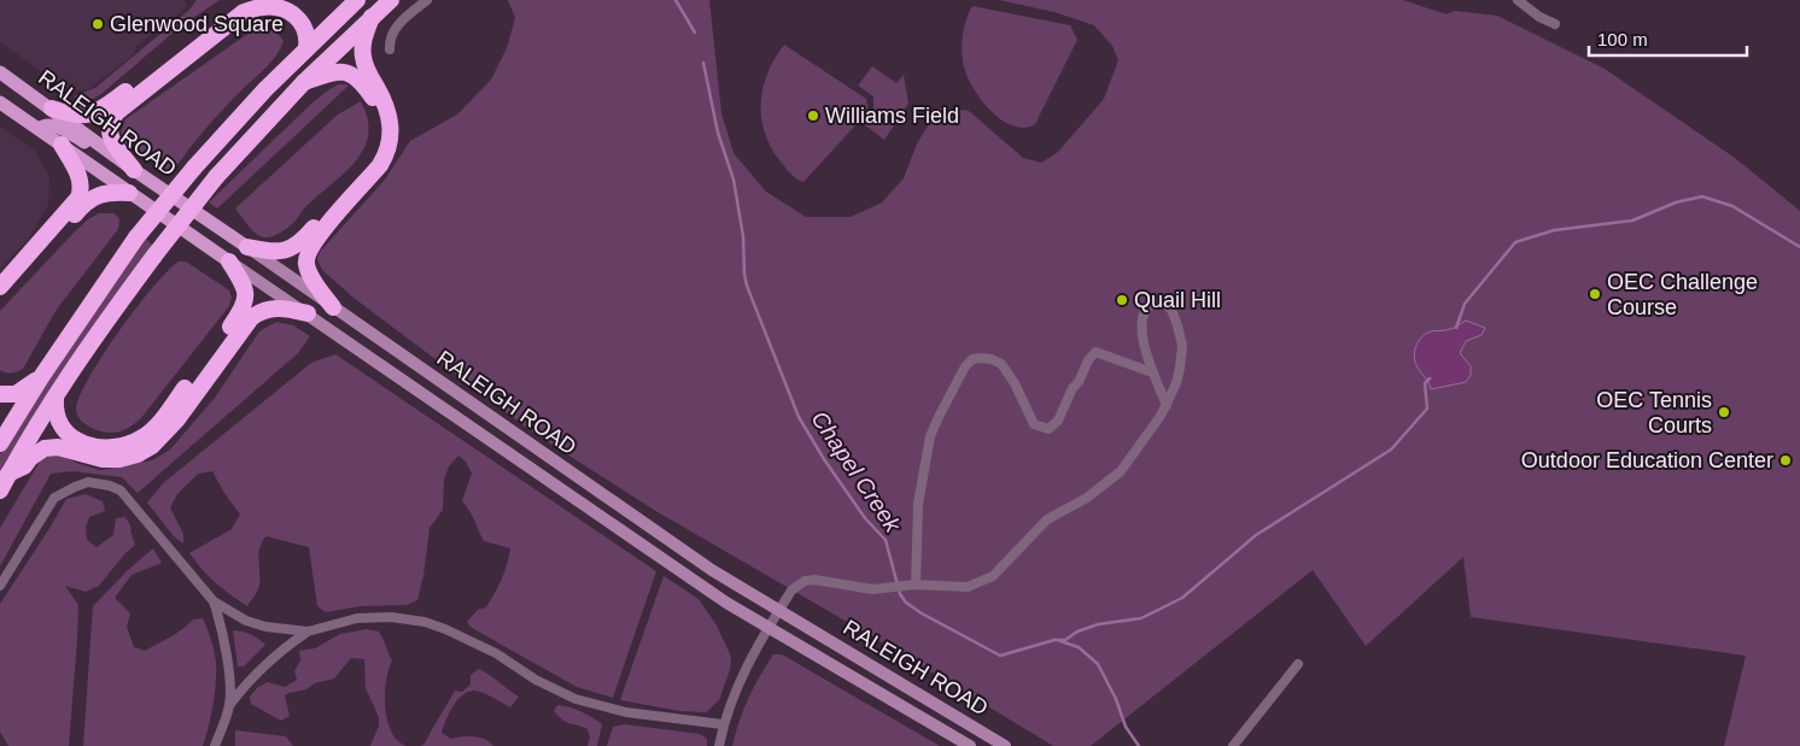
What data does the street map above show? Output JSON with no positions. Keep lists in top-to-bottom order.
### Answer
{
  "streets": {
    "main road": ["RALEIGH ROAD"]
  },
  "water": ["Chapel Creek"],
  "places": [
    "Glenwood Square",
    "Williams Field",
    "OEC Challenge Course",
    "Quail Hill",
    "OEC Tennis Courts",
    "Outdoor Education Center"
  ],
  "scale_bar": "100 m"
}
